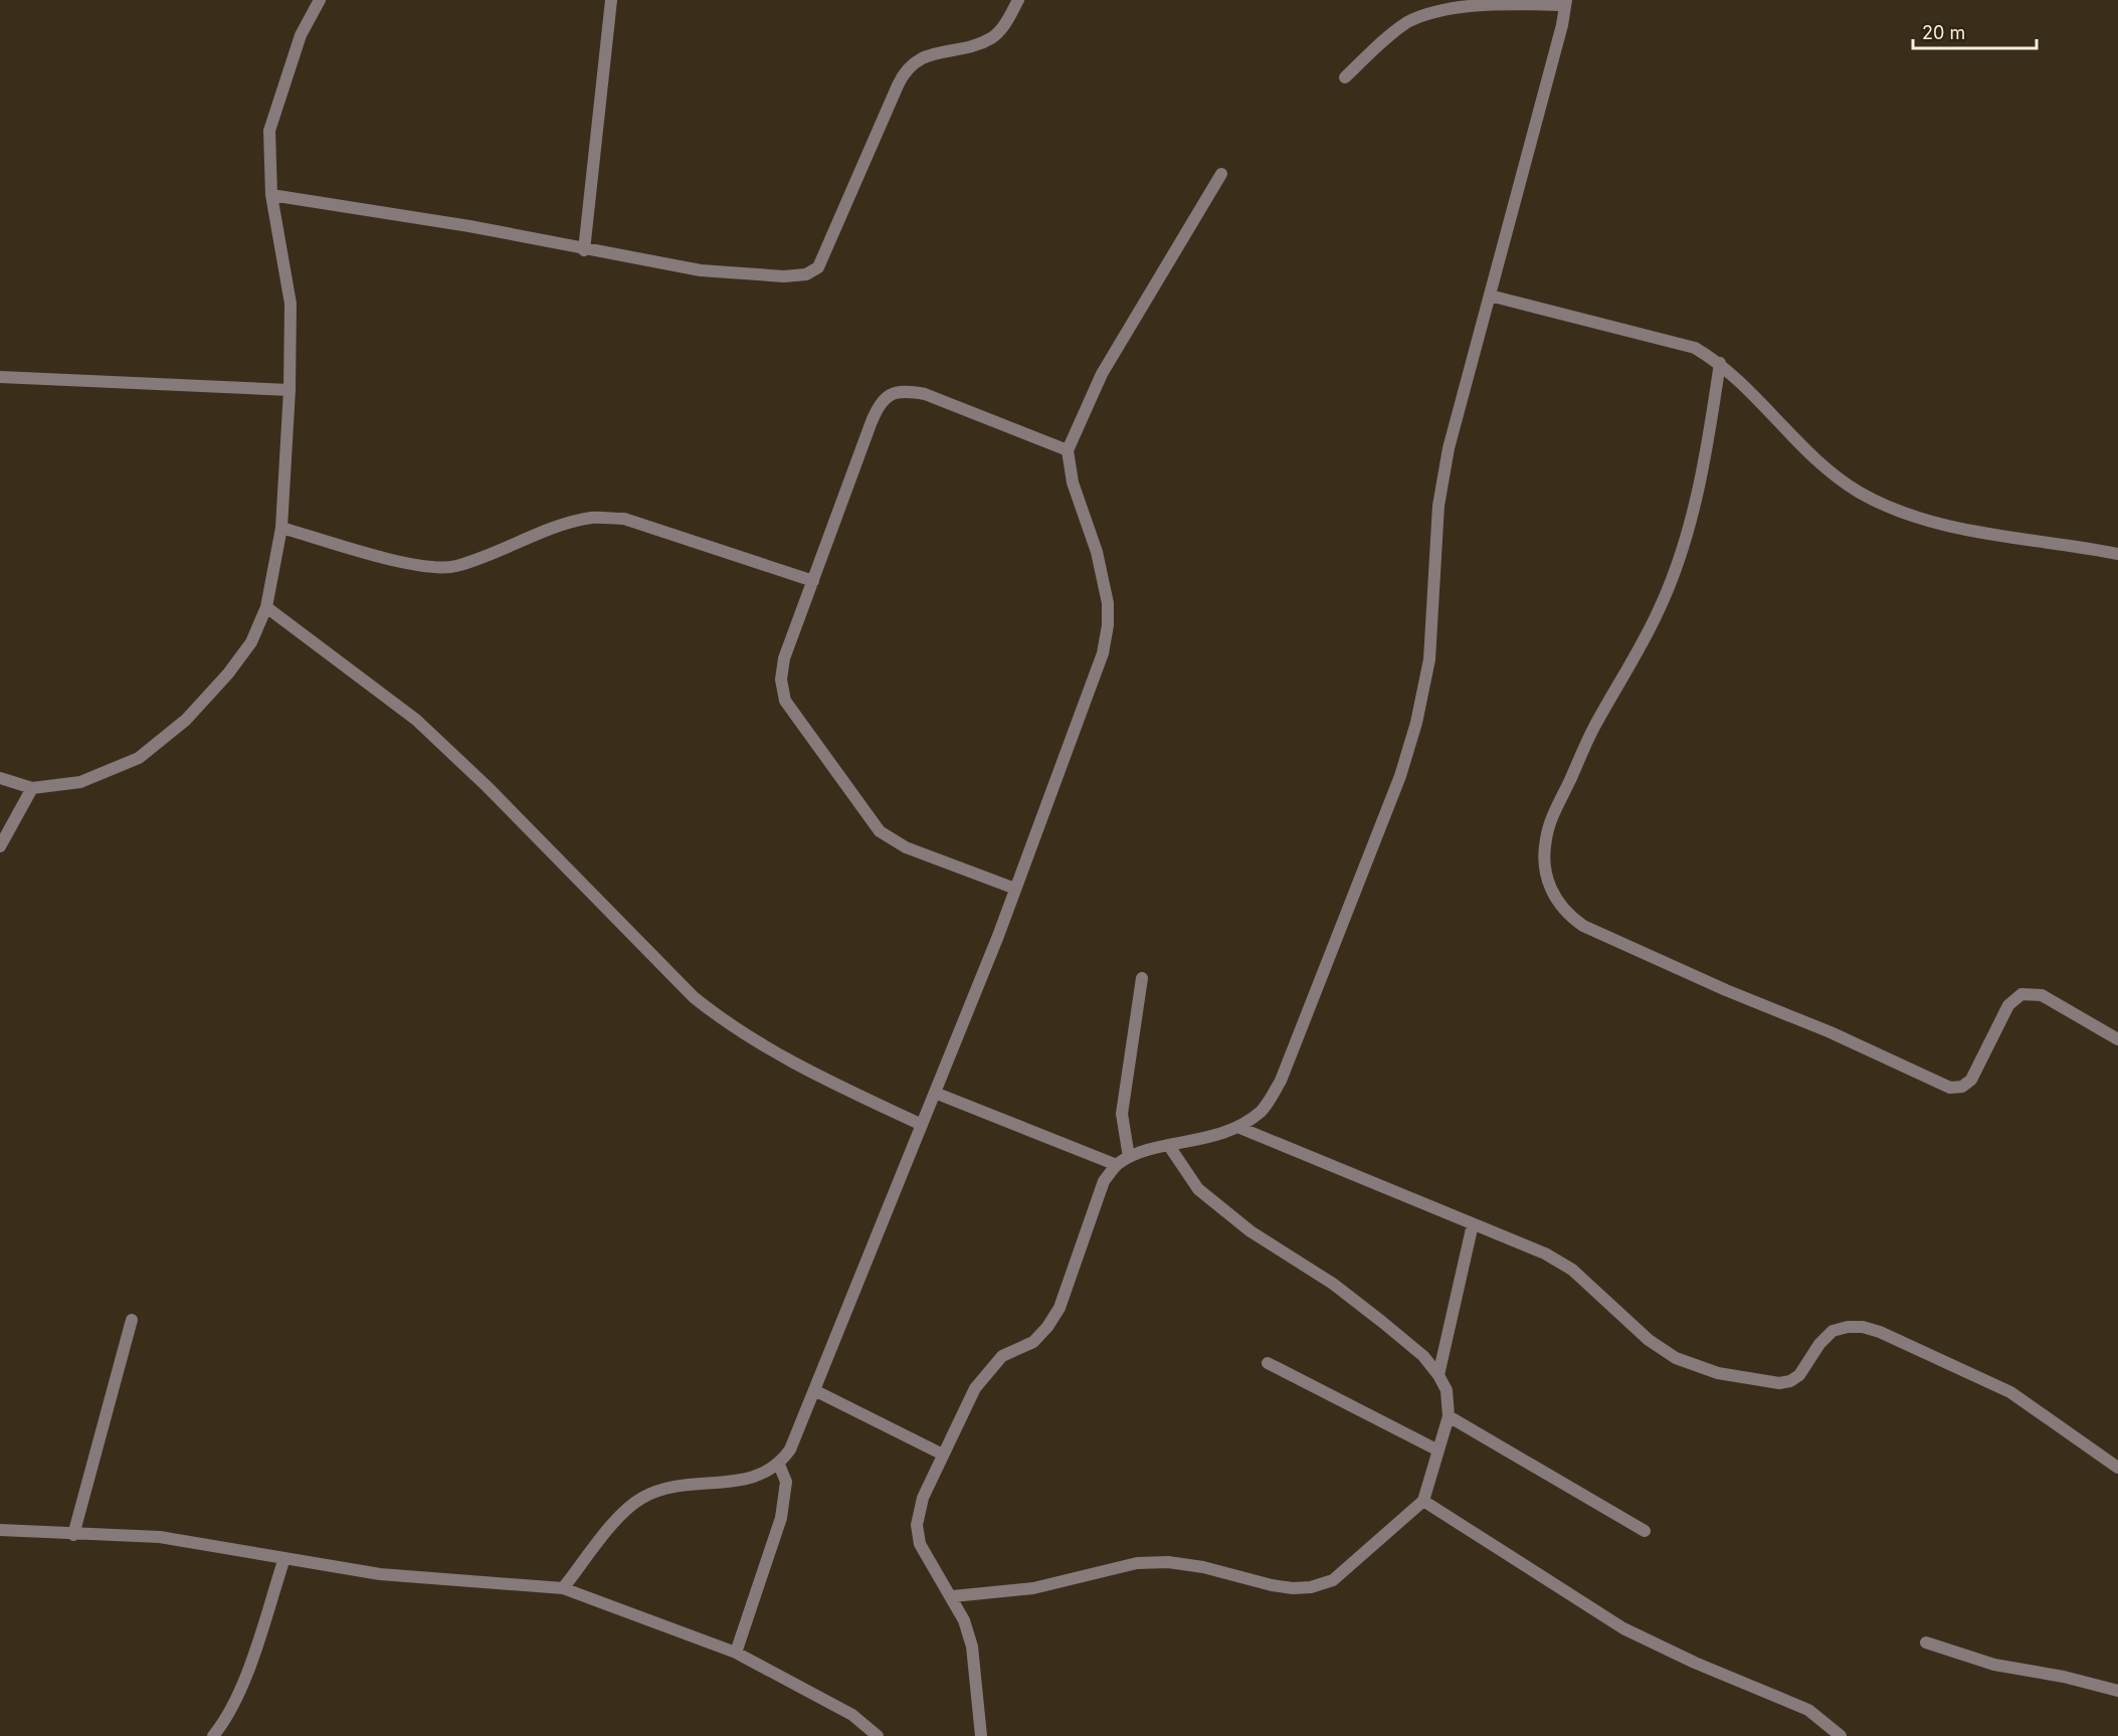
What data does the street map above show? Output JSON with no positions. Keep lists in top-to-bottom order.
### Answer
{
  "scale_bar": "20 m"
}
